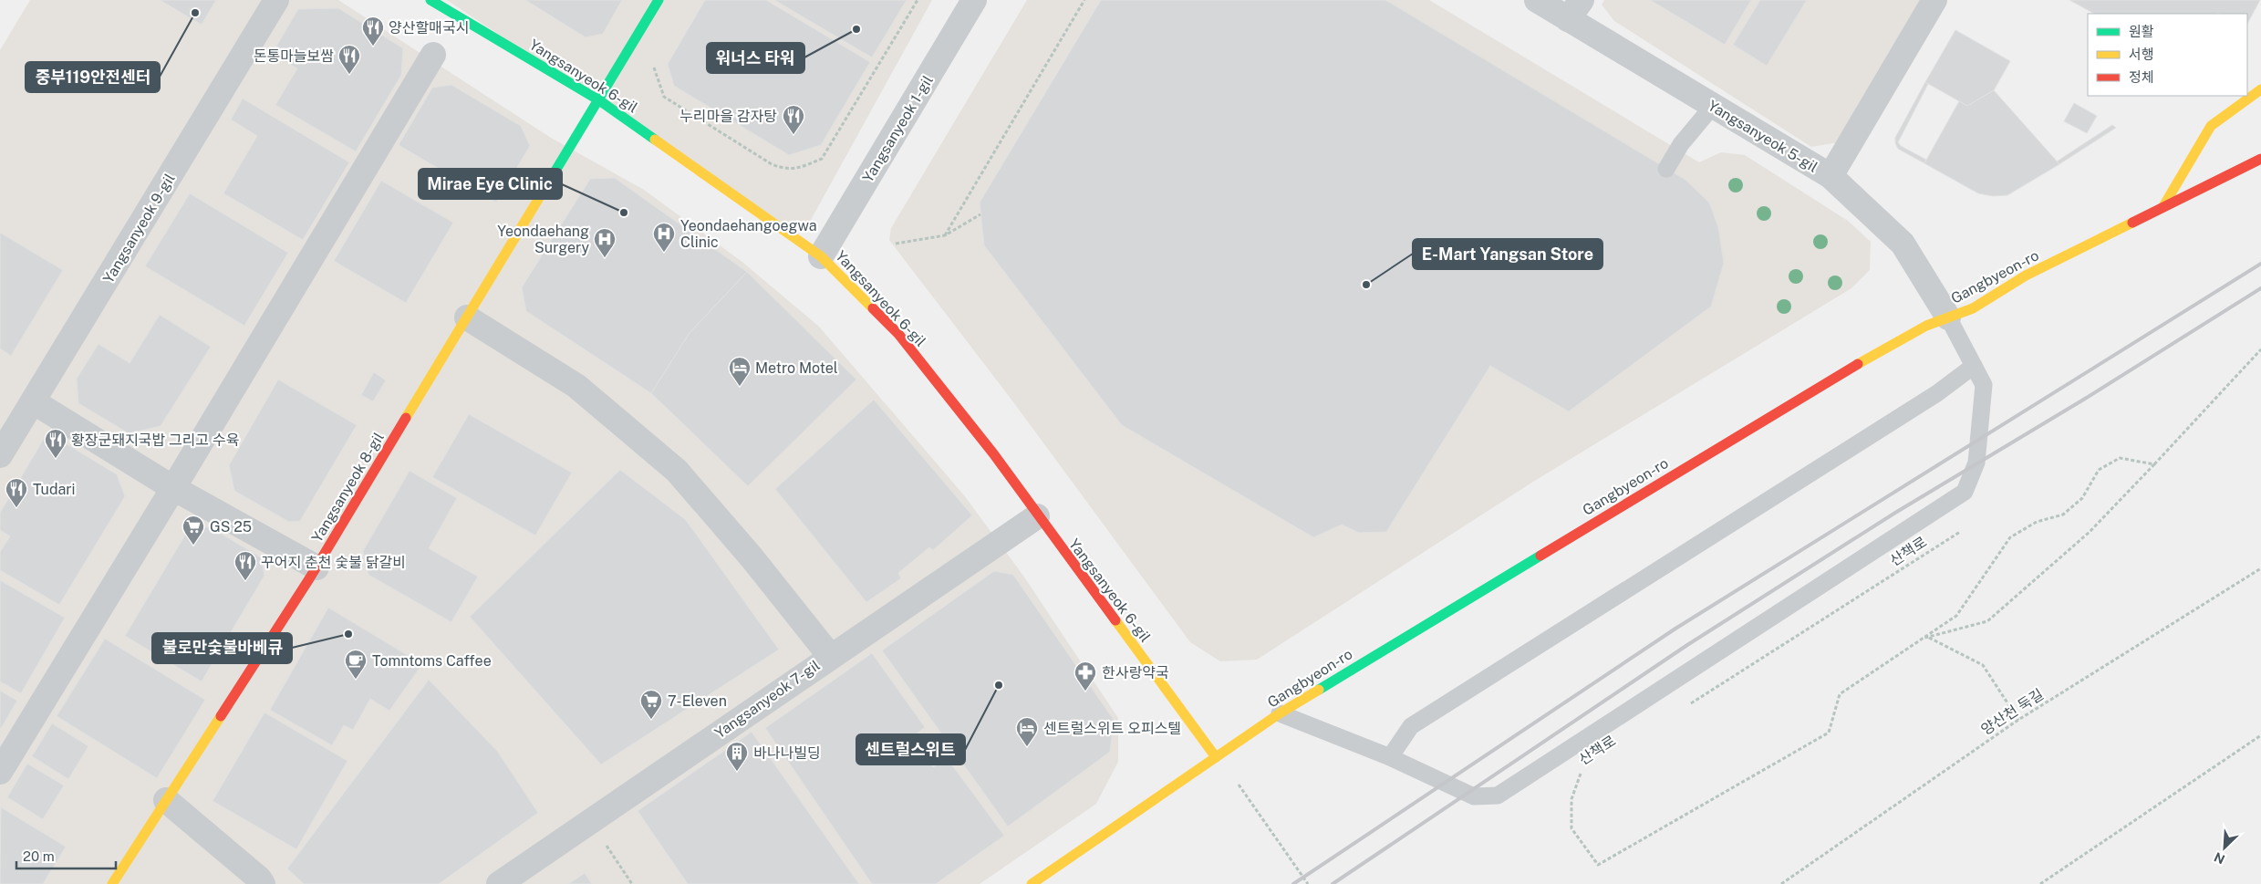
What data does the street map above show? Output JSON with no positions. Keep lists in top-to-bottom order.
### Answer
{
  "streets": {
    "street": [
      "Yangsanyeok 6-gil",
      "Yangsanyeok 1-gil",
      "Yangsanyeok 5-gil",
      "Yangsanyeok 9-gil",
      "Gangbyeon-ro",
      "Yangsanyeok 8-gil",
      "Yangsanyeok 7-gil"
    ],
    "path": ["산책로", "양산천 둑길"]
  },
  "crossings": [
    ["Yangsanyeok 6-gil", "Yangsanyeok 1-gil"],
    ["Yangsanyeok 6-gil", "Gangbyeon-ro"],
    ["Yangsanyeok 6-gil", "Yangsanyeok 8-gil"],
    ["Yangsanyeok 6-gil", "Yangsanyeok 7-gil"],
    ["Yangsanyeok 5-gil", "Gangbyeon-ro"]
  ],
  "places": {
    "other": [
      "중부119안전센터",
      "워너스 타워",
      "Mirae Eye Clinic",
      "E-Mart Yangsan Store",
      "불로만숯불바베큐",
      "센트럴스위트"
    ],
    "restaurant": [
      "양산할매국시",
      "돈통마늘보쌈",
      "누리마을 감자탕",
      "황장군돼지국밥 그리고 수육",
      "Tudari",
      "꾸어지 춘천 숯불 닭갈비"
    ],
    "hospital": ["Yeondaehangoegwa Clinic", "Yeondaehang Surgery"],
    "hotel": ["Metro Motel", "센트럴스위트 오피스텔"],
    "supermarket": ["GS 25", "7-Eleven"],
    "cafe": ["Tomntoms Caffee"],
    "pharmacy": ["한사랑약국"],
    "building": ["바나나빌딩"]
  },
  "legend": ["원활", "서행", "정체"],
  "scale_bar": "20 m",
  "north": "bottom left"
}
